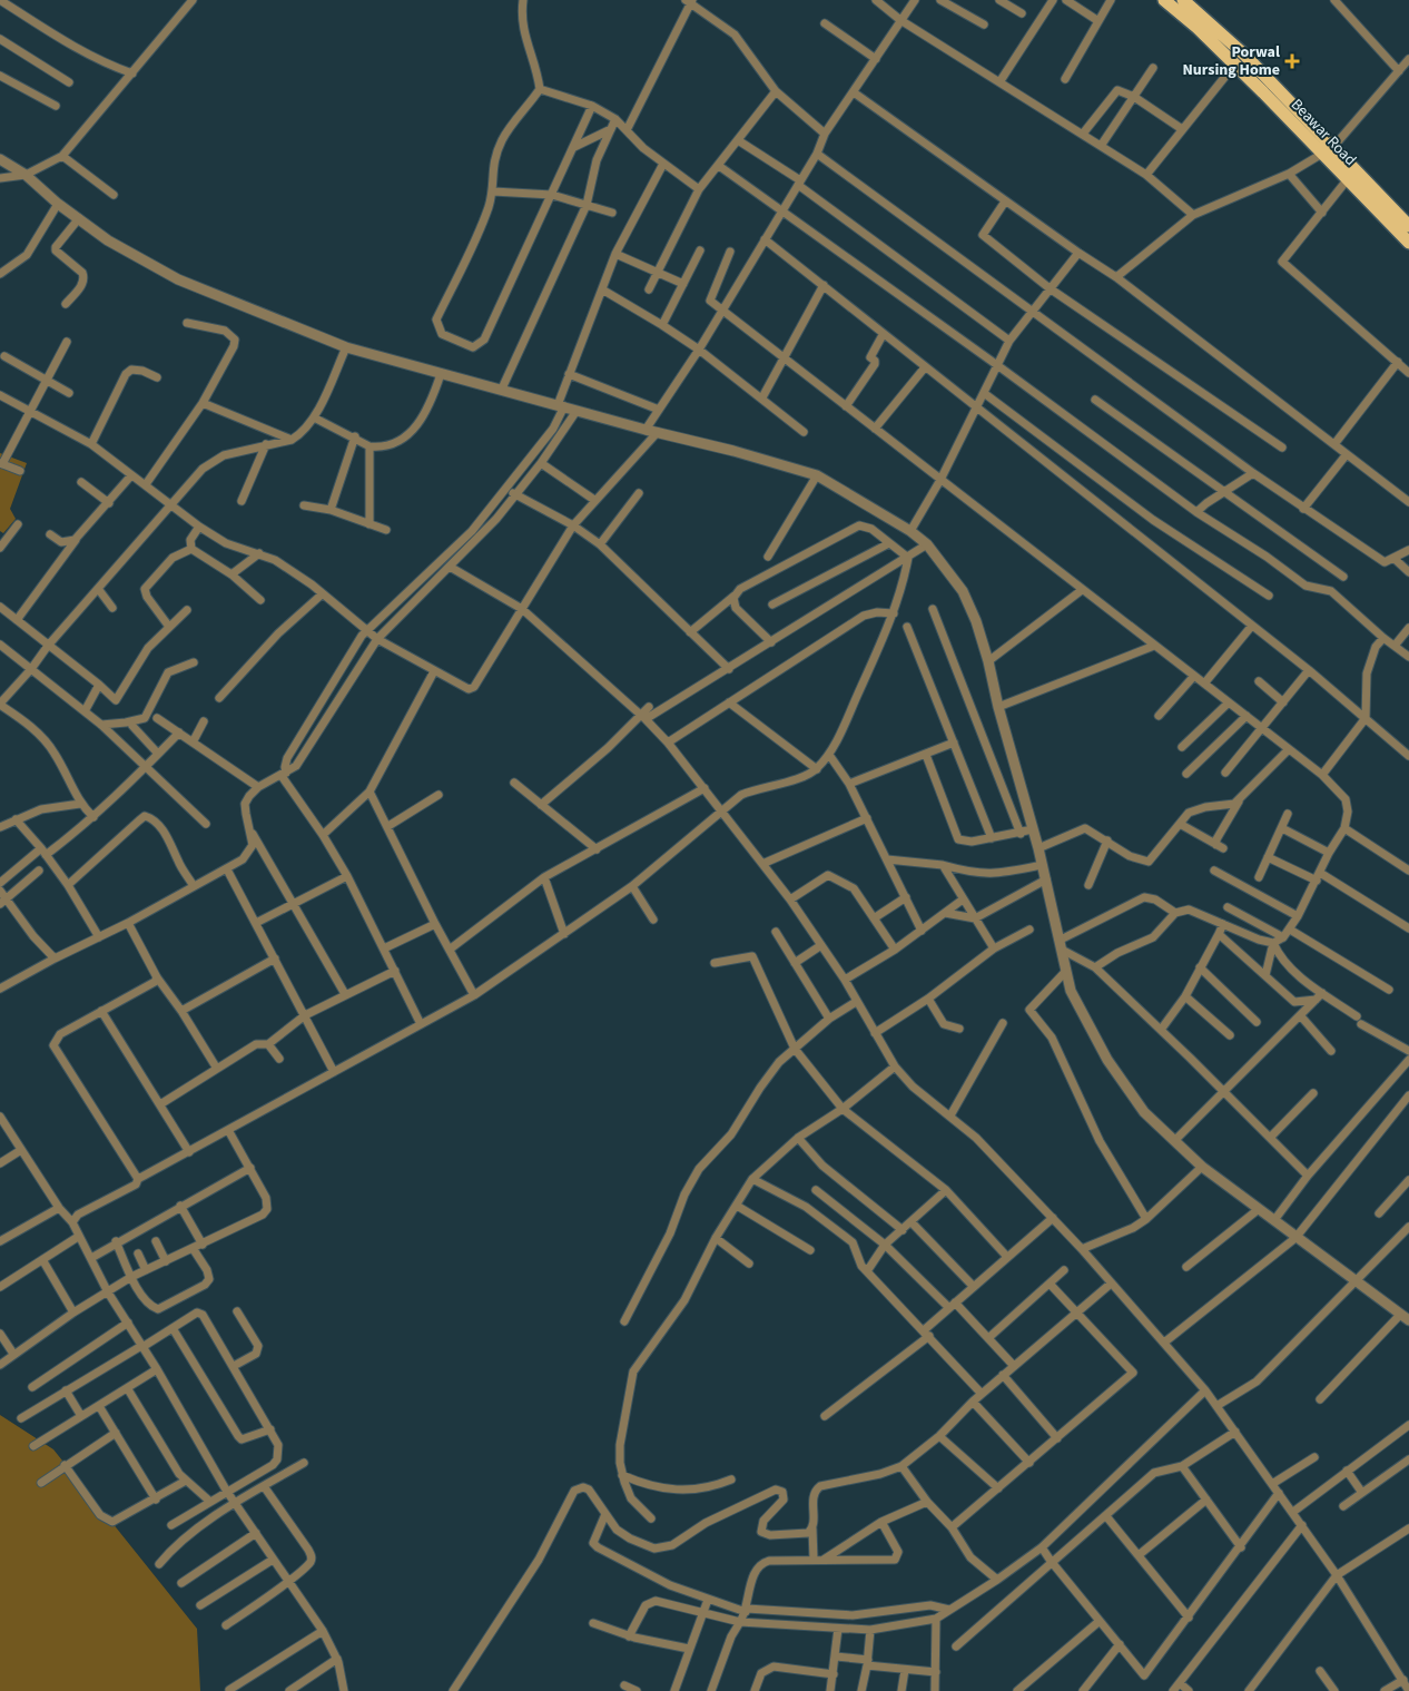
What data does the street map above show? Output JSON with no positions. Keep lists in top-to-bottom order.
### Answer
{
  "streets": {
    "main road": ["Beawar Road"]
  },
  "places": {
    "health": ["Porwal Nursing Home"]
  }
}
